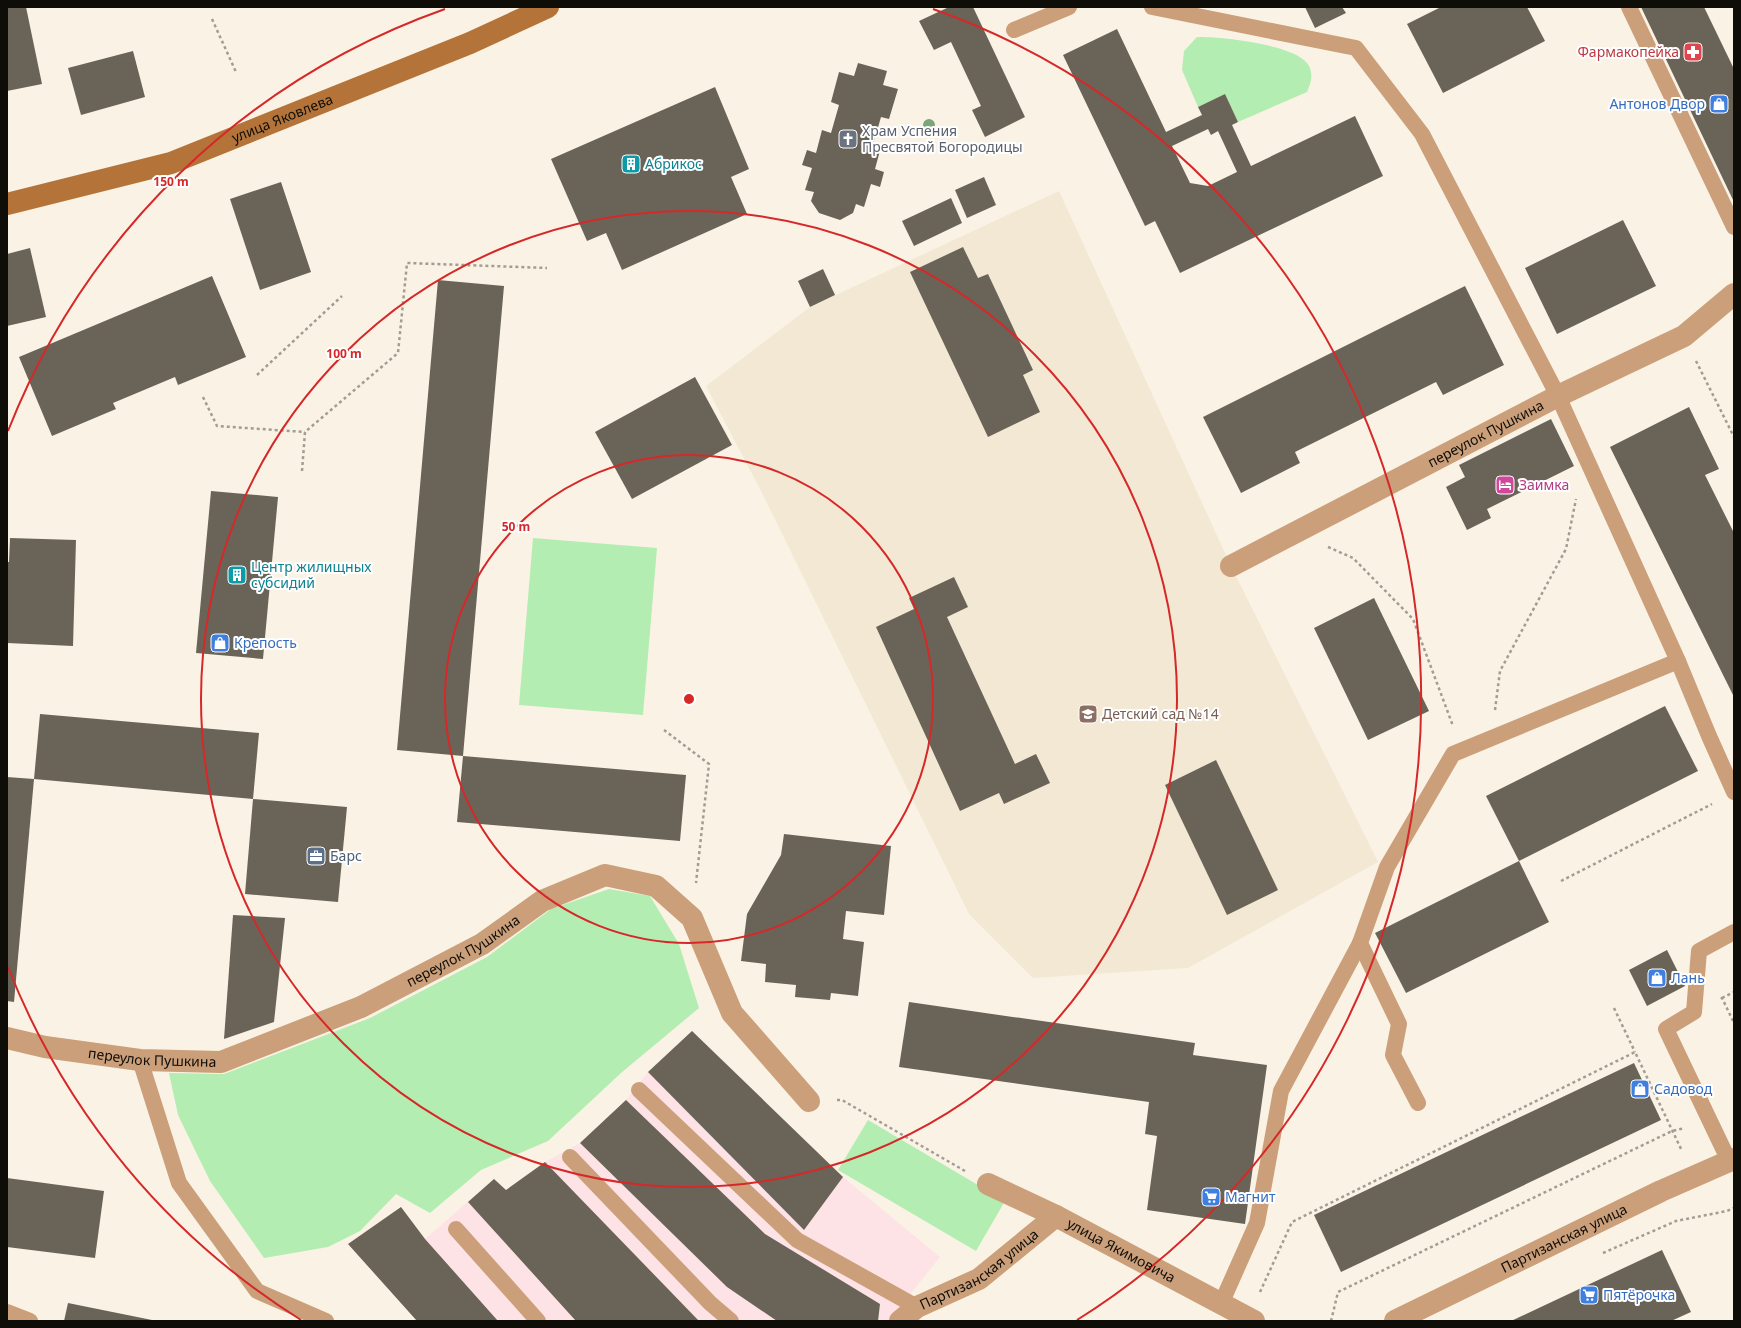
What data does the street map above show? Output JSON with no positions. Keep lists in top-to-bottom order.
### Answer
{
  "streets": {
    "main road": ["улица Яковлева"],
    "street": ["переулок Пушкина", "Партизанская улица", "улица Якимовича"]
  },
  "crossings": [
    ["Партизанская улица", "улица Якимовича"]
  ],
  "places": {
    "pharmacy": ["Фармакопейка"],
    "shop": [
      "Антонов Двор",
      "Крепость",
      "Лань",
      "Садовод"
    ],
    "church": ["Храм Успения Пресвятой Богородицы"],
    "building": ["Абрикос", "Центр жилищных субсидий"],
    "hotel": ["Заимка"],
    "school or university": ["Детский сад №14"],
    "office": ["Барс"],
    "supermarket": ["Магнит", "Пятёрочка"]
  },
  "rings": ["150 m", "100 m", "50 m"]
}
